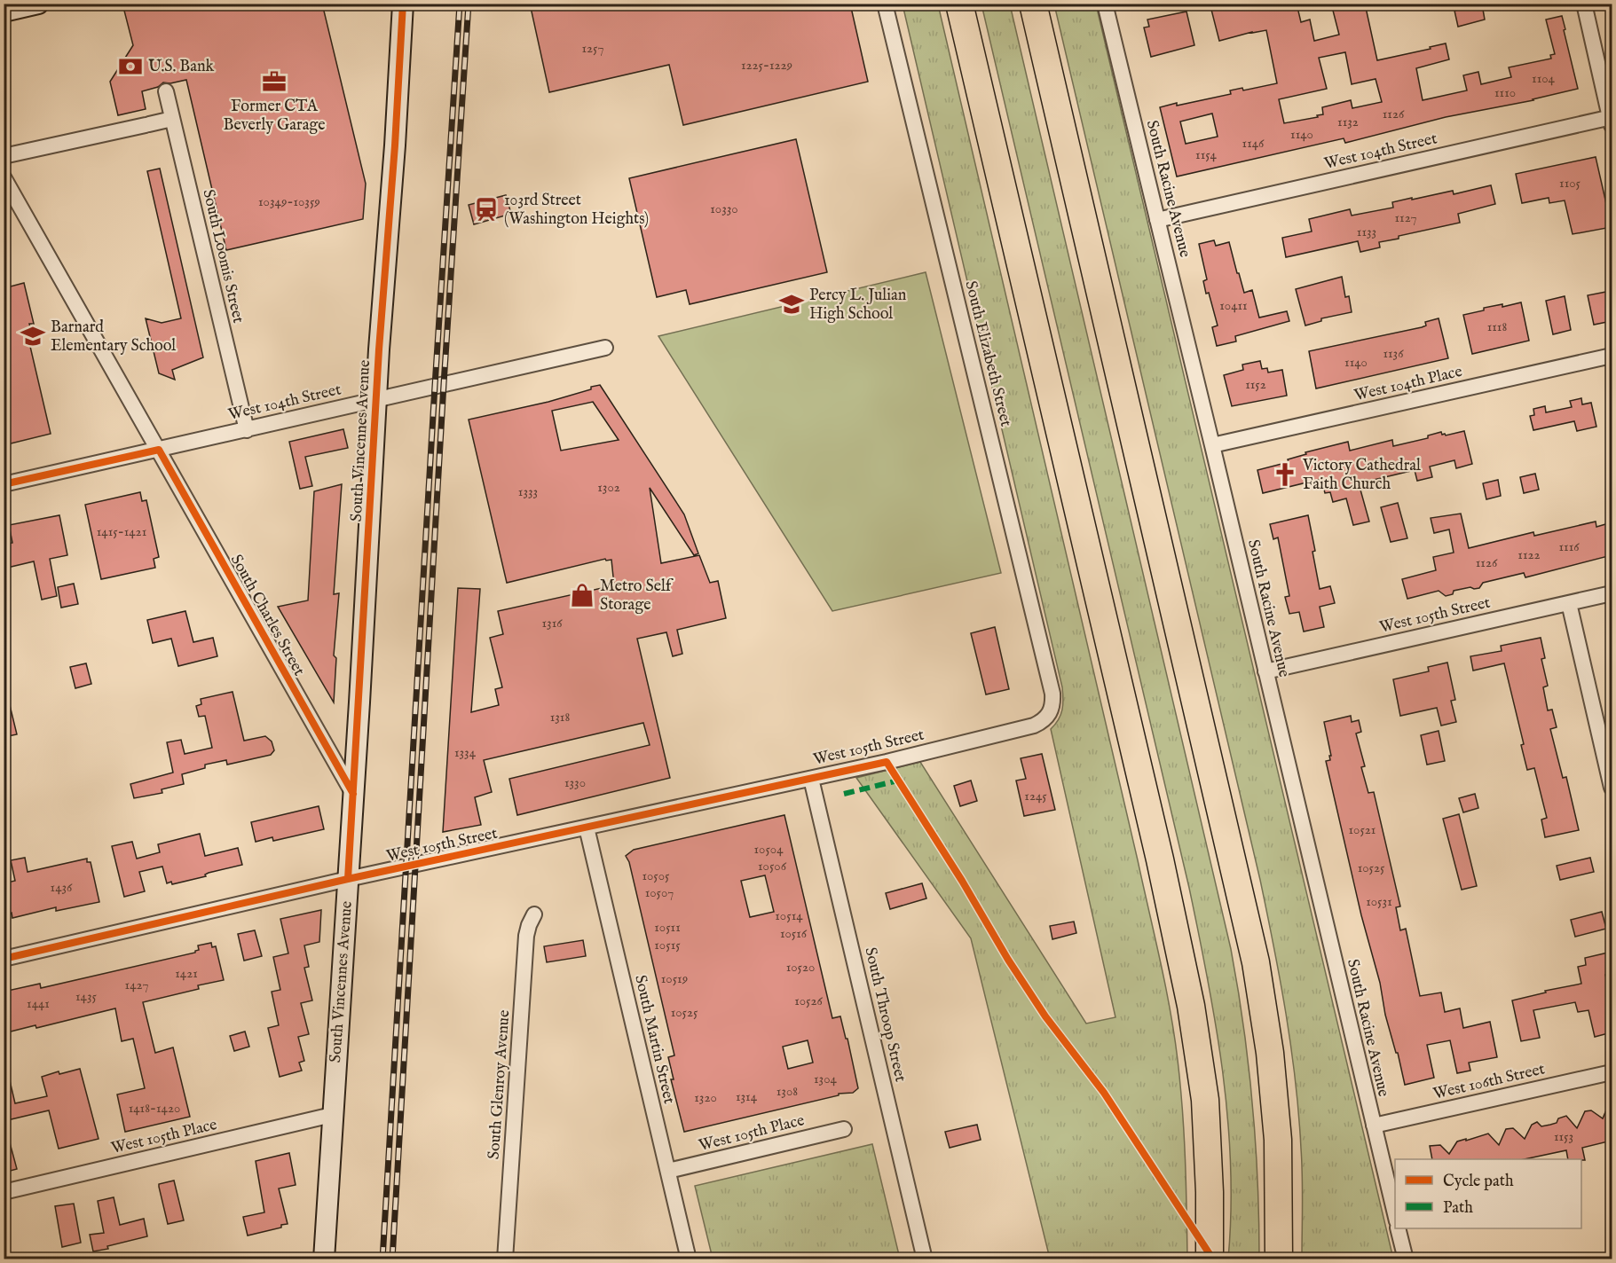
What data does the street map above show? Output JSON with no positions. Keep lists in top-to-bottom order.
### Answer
{
  "streets": {
    "main road": ["South Vincennes Avenue"],
    "street": [
      "West 104th Street",
      "South Racine Avenue",
      "South Loomis Street",
      "South Elizabeth Street",
      "West 104th Place",
      "South Charles Street",
      "West 105th Street",
      "South Throop Street",
      "South Martin Street",
      "West 106th Street",
      "South Glenroy Avenue",
      "West 105th Place"
    ]
  },
  "crossings": [
    ["West 104th Street", "South Racine Avenue"],
    ["West 104th Street", "South Loomis Street"],
    ["West 104th Street", "South Vincennes Avenue"],
    ["West 104th Street", "South Charles Street"],
    ["South Racine Avenue", "West 104th Place"],
    ["South Racine Avenue", "West 105th Street"],
    ["South Racine Avenue", "West 106th Street"],
    ["South Elizabeth Street", "West 105th Street"],
    ["South Vincennes Avenue", "South Charles Street"],
    ["South Vincennes Avenue", "West 105th Street"],
    ["South Vincennes Avenue", "West 105th Place"],
    ["West 105th Street", "South Throop Street"],
    ["West 105th Street", "South Martin Street"],
    ["South Martin Street", "West 105th Place"]
  ],
  "places": {
    "bank": ["U.S. Bank"],
    "office": ["Former CTA Beverly Garage"],
    "station": ["103rd Street (Washington Heights)"],
    "school or university": ["Percy L. Julian High School", "Barnard Elementary School"],
    "church": ["Victory Cathedral Faith Church"],
    "shop": ["Metro Self Storage"]
  },
  "house_numbers": [
    "1257",
    "1225-1229",
    "1104",
    "1110",
    "1126",
    "1132",
    "1140",
    "1146",
    "1154",
    "1105",
    "10349-10359",
    "10330",
    "1127",
    "1133",
    "10411",
    "1118",
    "1136",
    "1140",
    "1152",
    "1302",
    "1333",
    "1415-1421",
    "1116",
    "1122",
    "1126",
    "1316",
    "1318",
    "1334",
    "1330",
    "1245",
    "10521",
    "10504",
    "10506",
    "10525",
    "10505",
    "1436",
    "10507",
    "10531",
    "10514",
    "10511",
    "10516",
    "10515",
    "10520",
    "1421",
    "10519",
    "1427",
    "1435",
    "10526",
    "1441",
    "10525",
    "1304",
    "1308",
    "1314",
    "1320",
    "1418-1420",
    "1153"
  ],
  "legend": ["Cycle path", "Path"]
}
